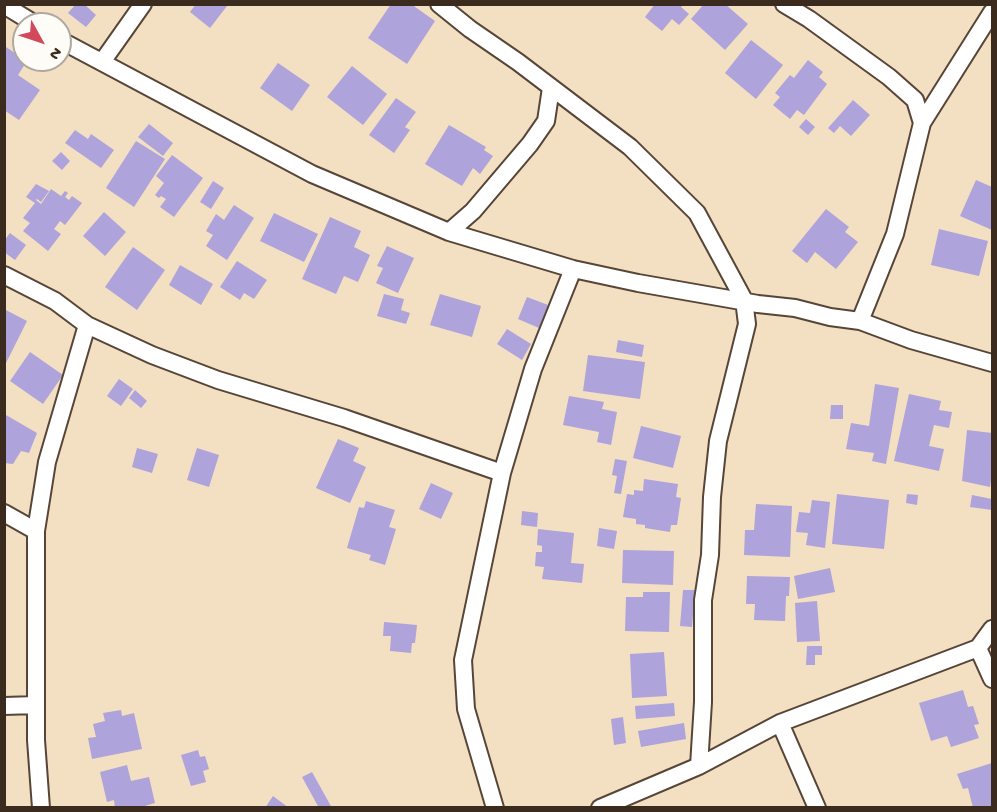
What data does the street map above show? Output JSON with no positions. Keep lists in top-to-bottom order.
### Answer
{
  "north": "bottom right"
}
